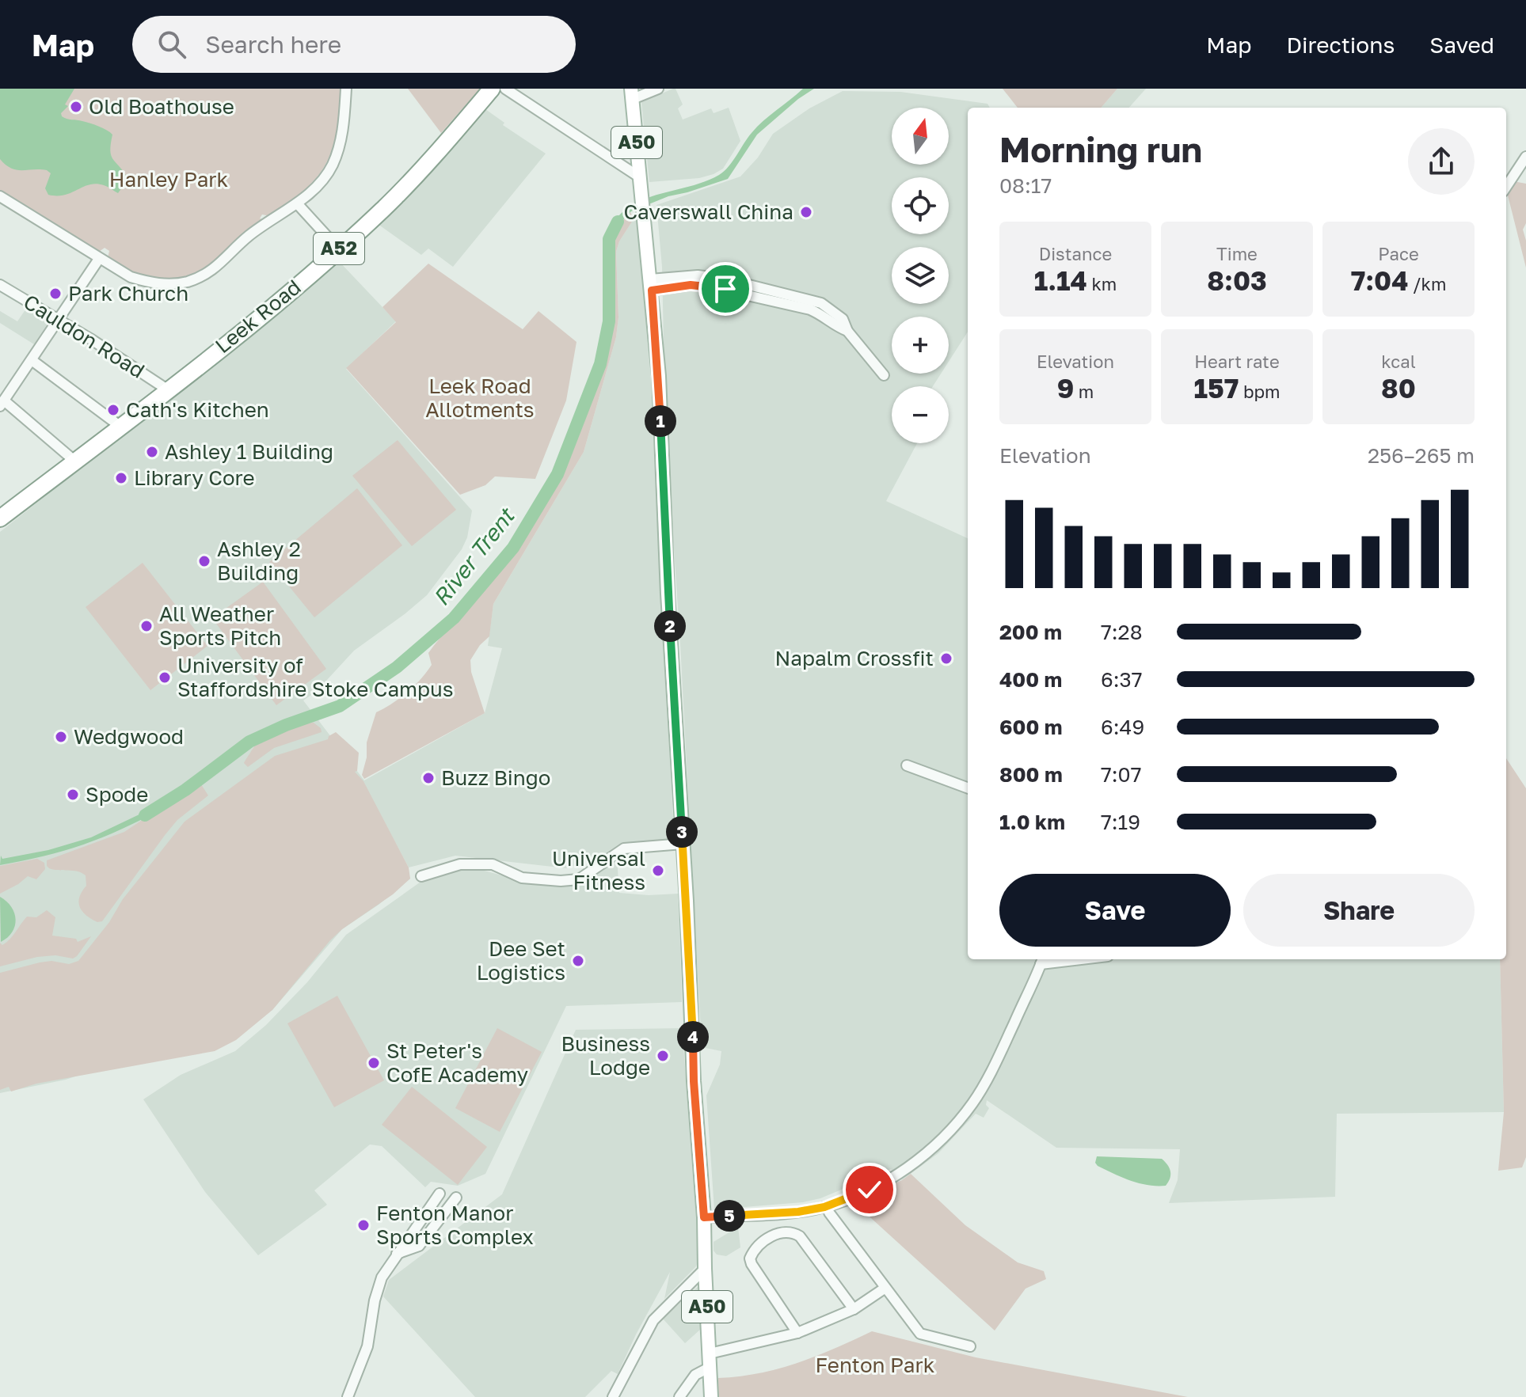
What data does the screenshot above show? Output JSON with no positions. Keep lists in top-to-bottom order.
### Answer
{
  "streets": {
    "highway": ["A52", "Leek Road"],
    "main road": ["A50"],
    "street": ["Cauldon Road"]
  },
  "crossings": [
    ["Leek Road", "Cauldon Road"]
  ],
  "water": ["River Trent"],
  "parks": ["Hanley Park", "Leek Road Allotments", "Fenton Park"],
  "places": [
    "Old Boathouse",
    "Caverswall China",
    "Park Church",
    "Cath's Kitchen",
    "Ashley 1 Building",
    "Library Core",
    "Ashley 2 Building",
    "All Weather Sports Pitch",
    "Napalm Crossfit",
    "University of Staffordshire Stoke Campus",
    "Wedgwood",
    "Buzz Bingo",
    "Spode",
    "Universal Fitness",
    "Dee Set Logistics",
    "Business Lodge",
    "St Peter's CofE Academy",
    "Fenton Manor Sports Complex"
  ],
  "north": "top",
  "page": {
    "header": "Map",
    "search": "Search here",
    "nav": ["Map", "Directions", "Saved"],
    "map_buttons": ["+", "−"],
    "heading": ["Morning run", "08:17"],
    "stats": [
      ["Distance", "1.14 km"],
      ["Time", "8:03"],
      ["Pace", "7:04 /km"],
      ["Elevation", "9 m"],
      ["Heart rate", "157 bpm"],
      ["kcal", "80"]
    ],
    "pins": [
      "1",
      "2",
      "3",
      "4",
      "5"
    ],
    "chart": ["Elevation", "256–265 m"],
    "list": [
      {
        "name": "200 m",
        "note": "7:28"
      },
      {
        "name": "400 m",
        "note": "6:37"
      },
      {
        "name": "600 m",
        "note": "6:49"
      },
      {
        "name": "800 m",
        "note": "7:07"
      },
      {
        "name": "1.0 km",
        "note": "7:19"
      }
    ],
    "buttons": ["Save", "Share"]
  }
}
